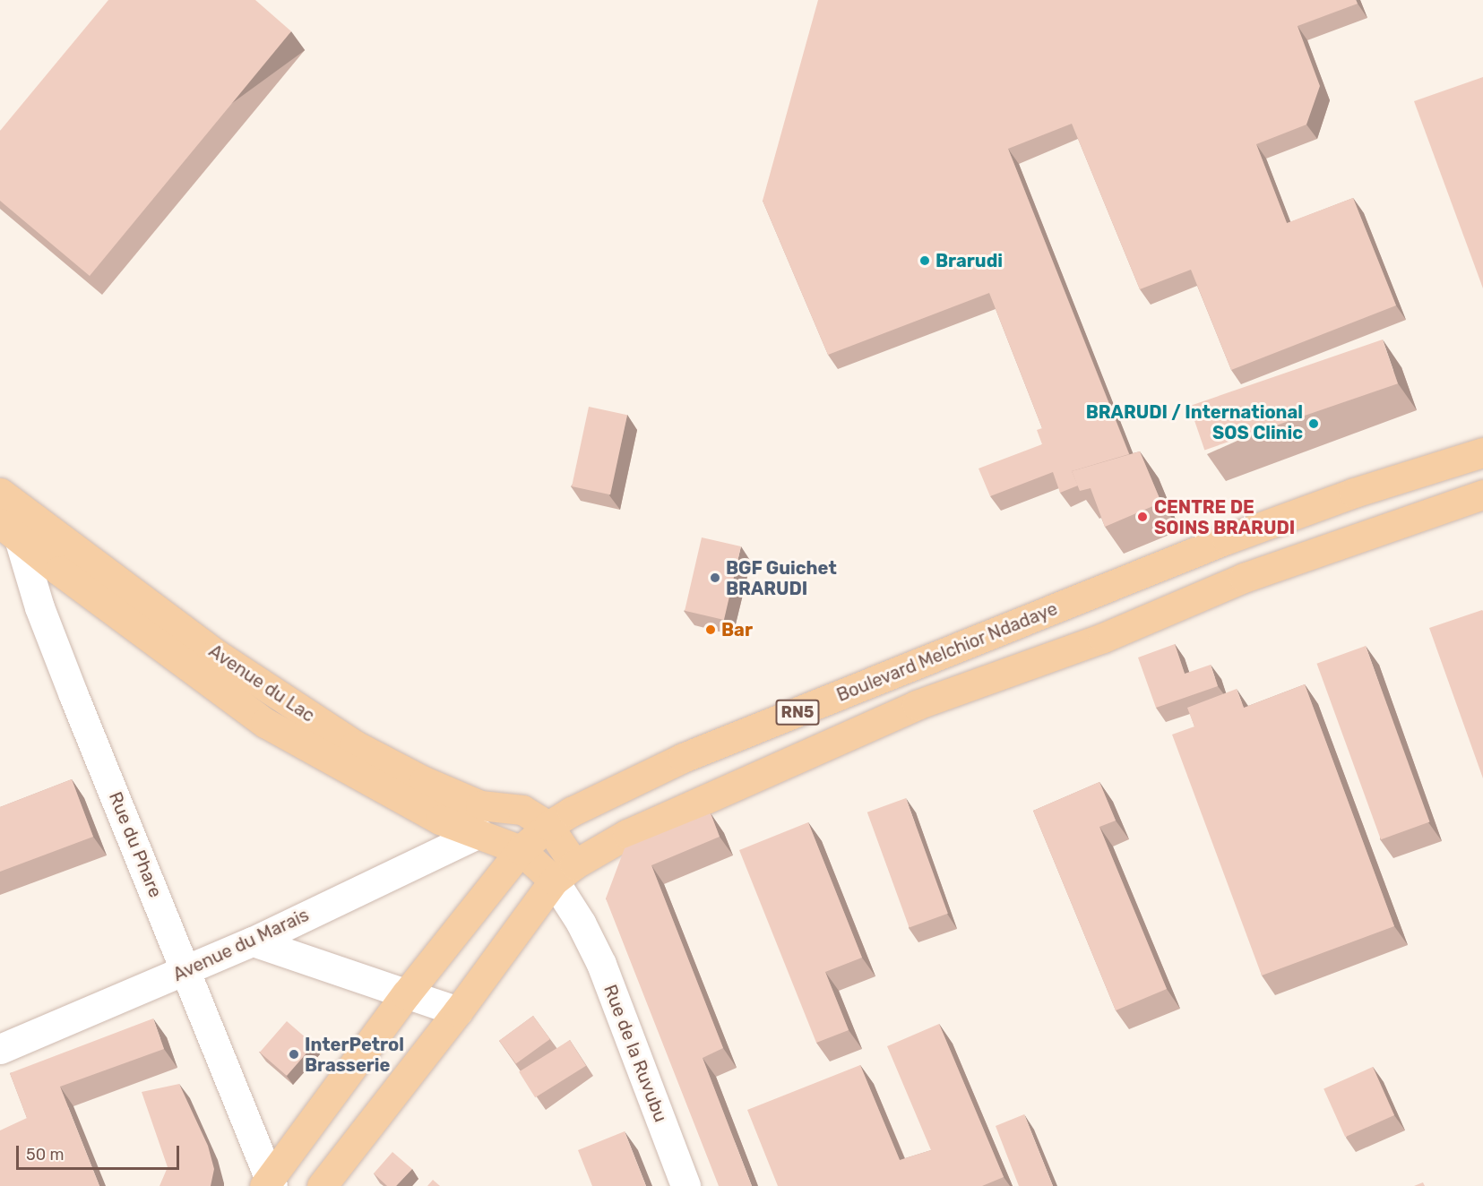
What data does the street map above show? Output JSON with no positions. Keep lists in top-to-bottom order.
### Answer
{
  "streets": {
    "main road": ["Boulevard Melchior Ndadaye", "Avenue du Lac", "RN5"],
    "street": ["Rue du Phare", "Avenue du Marais", "Rue de la Ruvubu"]
  },
  "crossings": [
    ["Boulevard Melchior Ndadaye", "Avenue du Lac"],
    ["Boulevard Melchior Ndadaye", "Rue du Phare"],
    ["Avenue du Lac", "Rue du Phare"],
    ["Avenue du Lac", "Avenue du Marais"],
    ["RN5", "Rue de la Ruvubu"],
    ["Rue du Phare", "Avenue du Marais"]
  ],
  "places": [
    "Brarudi",
    "BRARUDI / International SOS Clinic",
    "CENTRE DE SOINS BRARUDI",
    "BGF Guichet BRARUDI",
    "Bar",
    "InterPetrol Brasserie"
  ],
  "scale_bar": "50 m"
}
